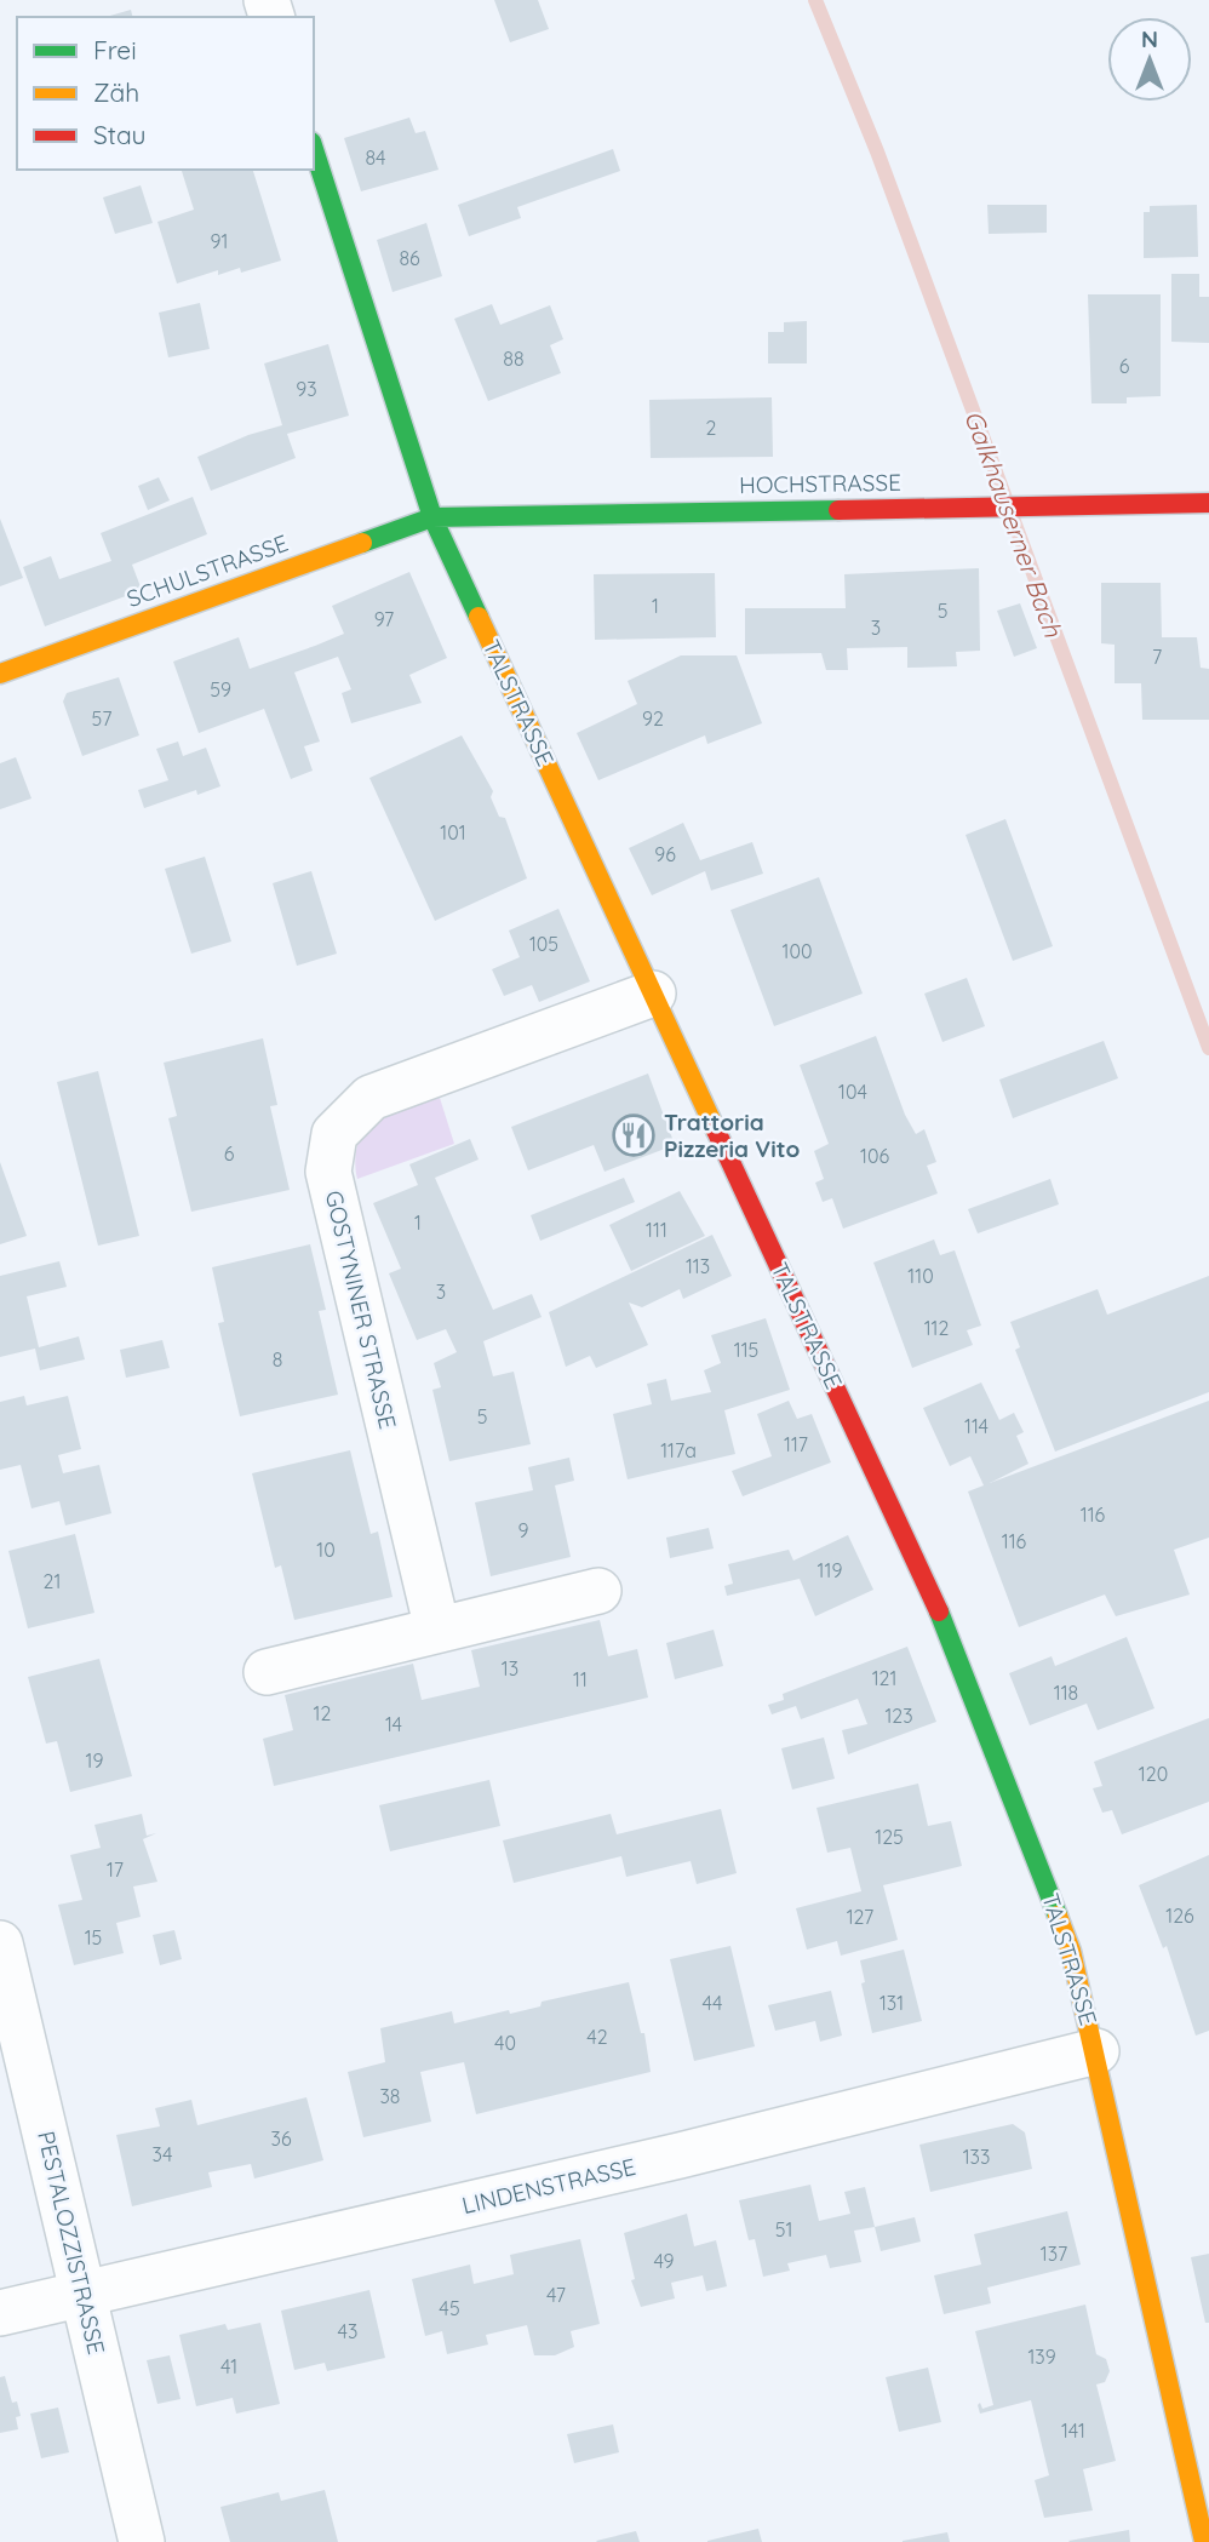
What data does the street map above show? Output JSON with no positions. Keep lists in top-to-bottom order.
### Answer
{
  "streets": {
    "street": [
      "HOCHSTRASSE",
      "SCHULSTRASSE",
      "TALSTRASSE",
      "GOSTYNINER STRASSE",
      "LINDENSTRASSE",
      "PESTALOZZISTRASSE"
    ]
  },
  "crossings": [
    ["HOCHSTRASSE", "SCHULSTRASSE"],
    ["HOCHSTRASSE", "TALSTRASSE"],
    ["SCHULSTRASSE", "TALSTRASSE"],
    ["TALSTRASSE", "GOSTYNINER STRASSE"],
    ["TALSTRASSE", "LINDENSTRASSE"],
    ["LINDENSTRASSE", "PESTALOZZISTRASSE"]
  ],
  "water": ["Galkhauserner Bach"],
  "places": {
    "restaurant": ["Trattoria Pizzeria Vito"]
  },
  "house_numbers": [
    "84",
    "91",
    "86",
    "88",
    "6",
    "93",
    "2",
    "1",
    "5",
    "97",
    "3",
    "7",
    "59",
    "57",
    "92",
    "101",
    "96",
    "105",
    "100",
    "104",
    "6",
    "106",
    "1",
    "111",
    "113",
    "110",
    "3",
    "112",
    "115",
    "8",
    "5",
    "114",
    "117",
    "117a",
    "116",
    "9",
    "116",
    "10",
    "119",
    "21",
    "13",
    "121",
    "11",
    "118",
    "12",
    "123",
    "14",
    "19",
    "120",
    "125",
    "17",
    "126",
    "127",
    "15",
    "44",
    "131",
    "42",
    "40",
    "38",
    "36",
    "34",
    "133",
    "51",
    "137",
    "49",
    "47",
    "45",
    "43",
    "139",
    "41",
    "141"
  ],
  "legend": ["Frei", "Zäh", "Stau"],
  "north": "top"
}
